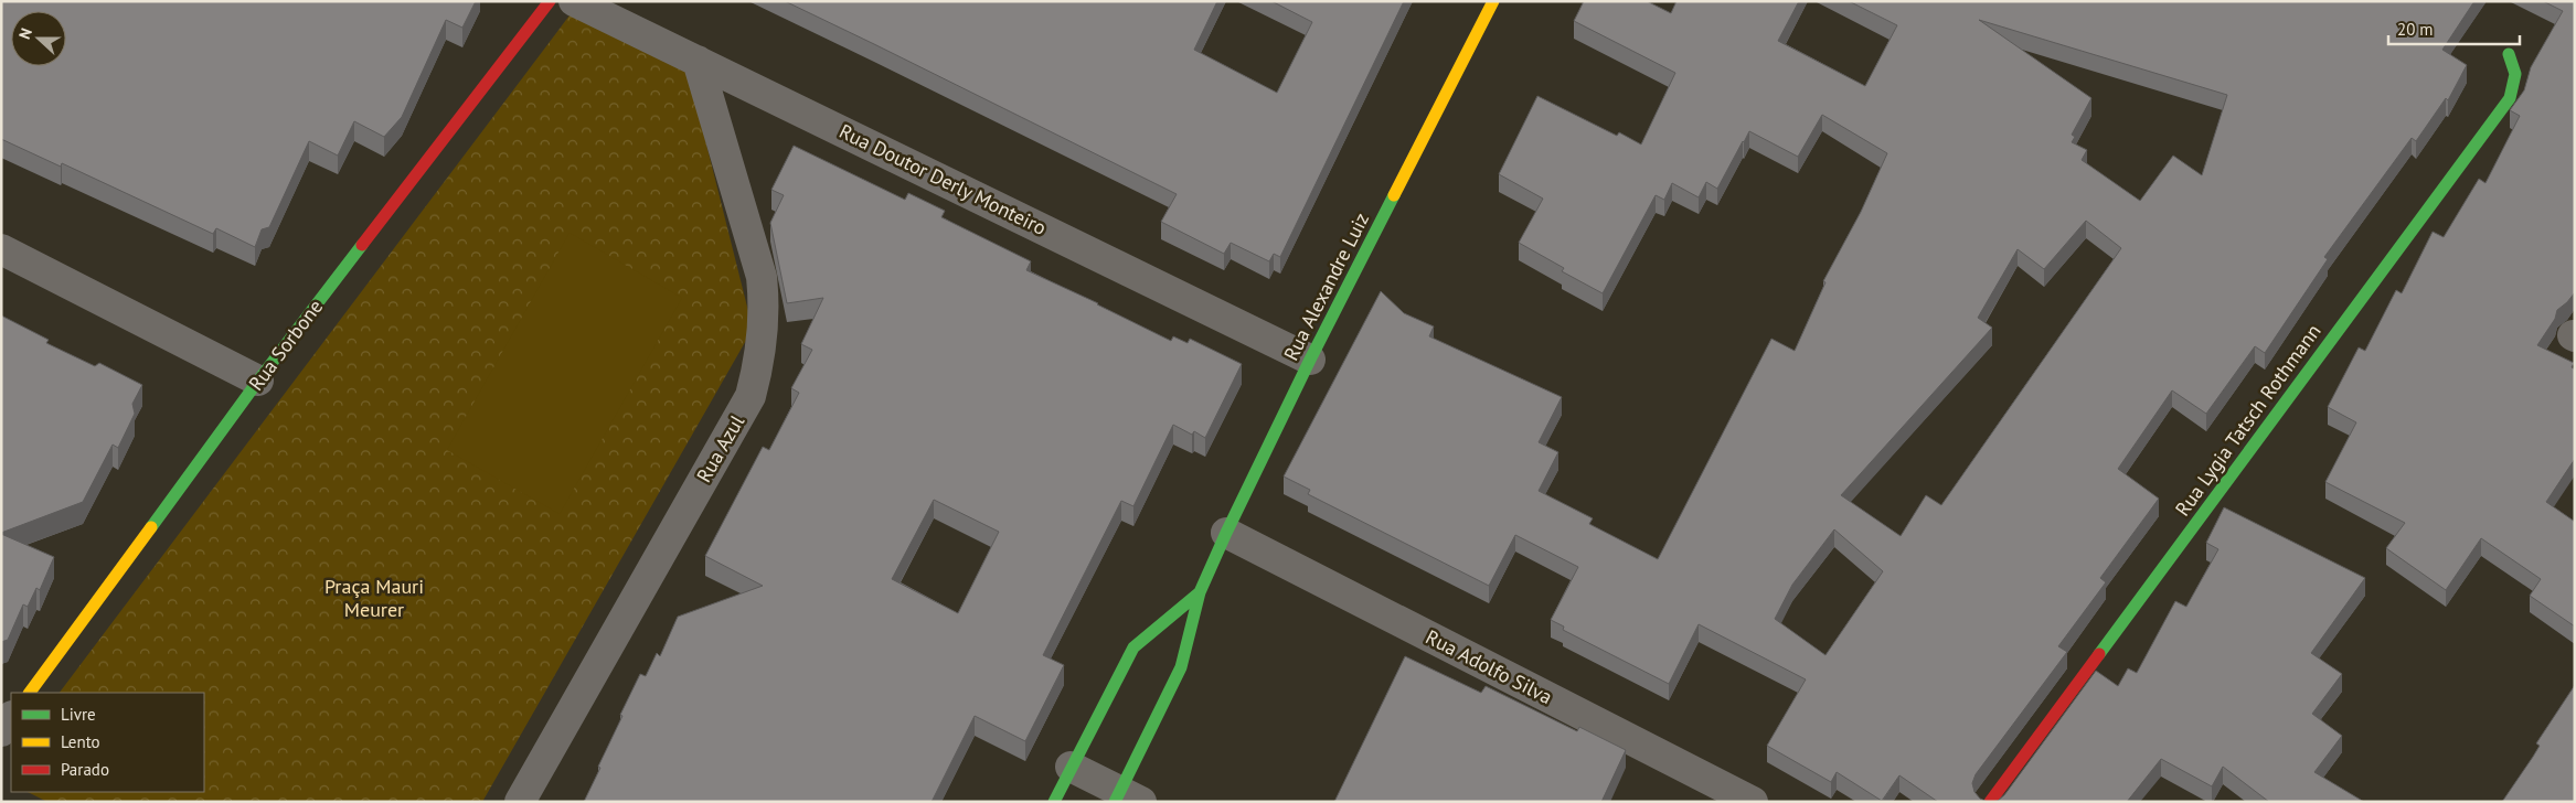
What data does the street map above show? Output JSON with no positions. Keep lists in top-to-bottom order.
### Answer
{
  "streets": {
    "street": [
      "Rua Doutor Derly Monteiro",
      "Rua Alexandre Luiz",
      "Rua Sorbone",
      "Rua Lygia Tatsch Rothmann",
      "Rua Azul",
      "Rua Adolfo Silva"
    ]
  },
  "crossings": [
    ["Rua Doutor Derly Monteiro", "Rua Alexandre Luiz"],
    ["Rua Doutor Derly Monteiro", "Rua Azul"],
    ["Rua Alexandre Luiz", "Rua Adolfo Silva"]
  ],
  "parks": ["Praça Mauri Meurer"],
  "legend": ["Livre", "Lento", "Parado"],
  "scale_bar": "20 m",
  "north": "left"
}
